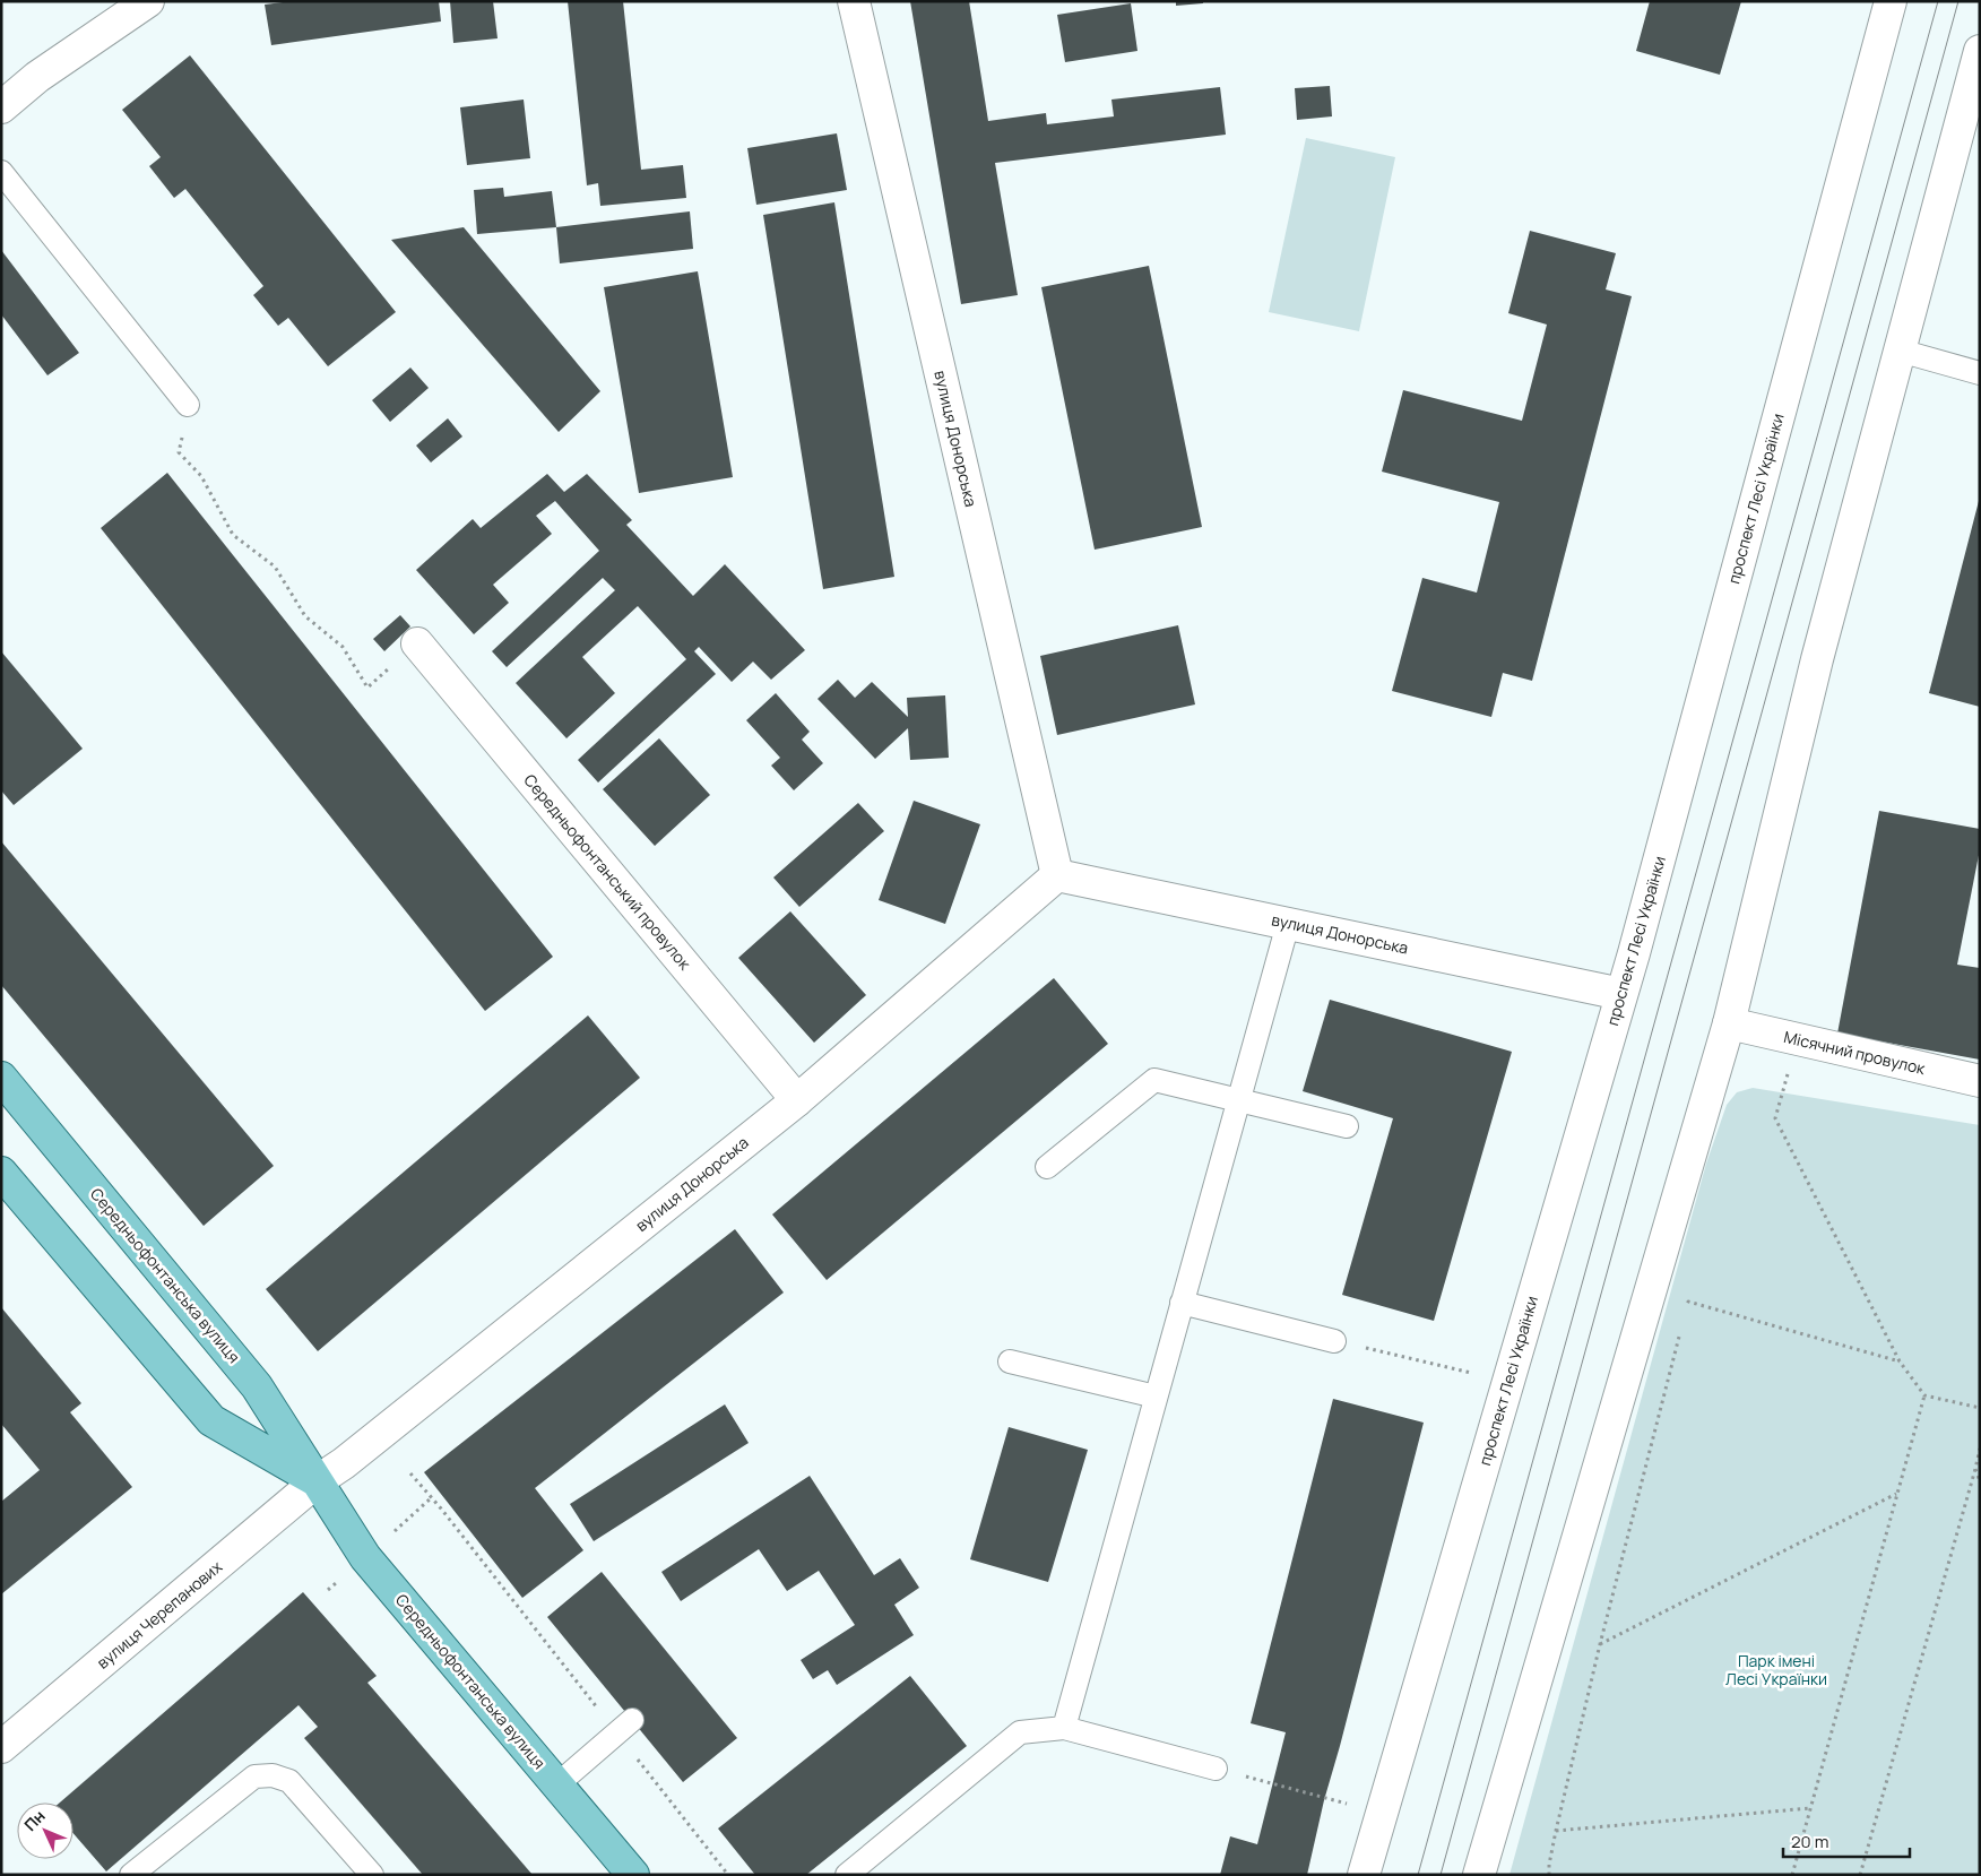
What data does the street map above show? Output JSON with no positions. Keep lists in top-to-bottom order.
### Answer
{
  "streets": {
    "main road": ["Середньофонтанська вулиця"],
    "street": [
      "вулиця Донорська",
      "проспект Лесі Українки",
      "Середньофонтанський провулок",
      "Місячний провулок",
      "вулиця Черепанових"
    ]
  },
  "crossings": [
    ["вулиця Донорська", "проспект Лесі Українки"],
    ["вулиця Донорська", "Середньофонтанський провулок"],
    ["вулиця Донорська", "Середньофонтанська вулиця"],
    ["вулиця Донорська", "вулиця Черепанових"],
    ["Середньофонтанська вулиця", "вулиця Черепанових"]
  ],
  "parks": ["Парк імені Лесі Українки"],
  "scale_bar": "20 m",
  "north": "top left"
}
